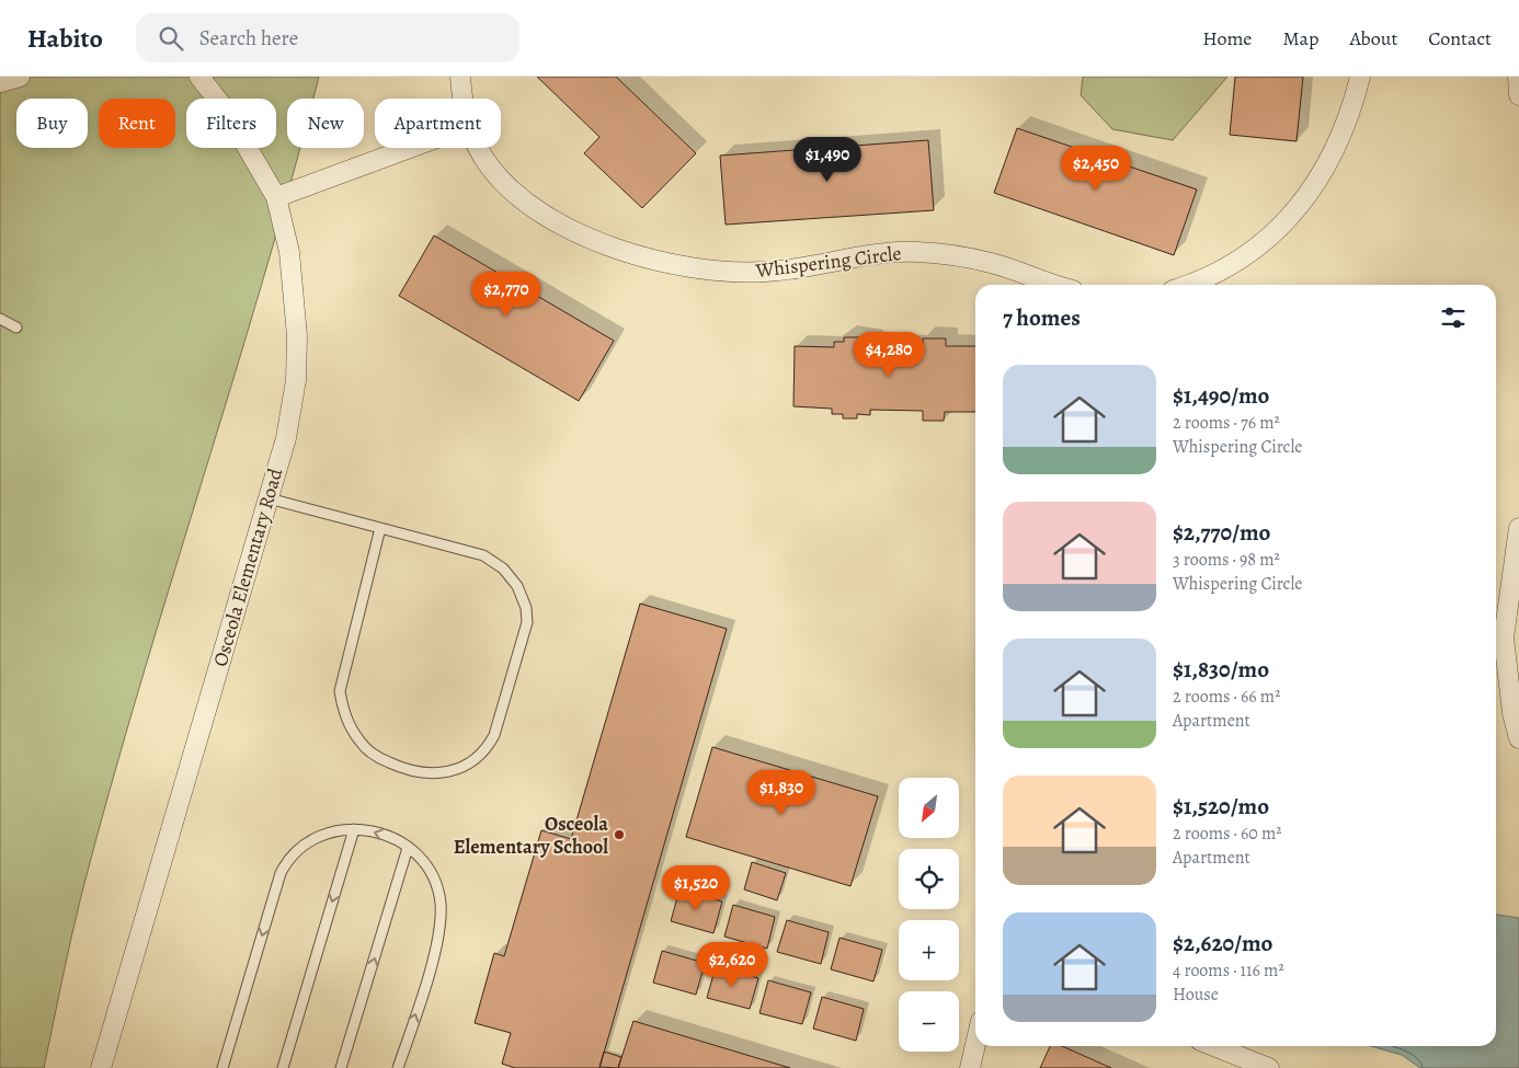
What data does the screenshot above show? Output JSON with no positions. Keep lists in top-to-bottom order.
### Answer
{
  "streets": {
    "street": ["Whispering Circle", "Osceola Elementary Road"]
  },
  "places": ["Osceola Elementary School"],
  "north": "bottom left",
  "page": {
    "header": "Habito",
    "search": "Search here",
    "nav": [
      "Home",
      "Map",
      "About",
      "Contact"
    ],
    "chip": [
      "Buy",
      "Rent",
      "Filters",
      "New",
      "Apartment"
    ],
    "price": [
      "$1,490",
      "$2,450",
      "$2,770",
      "$4,280",
      "$1,830",
      "$1,520",
      "$2,620"
    ],
    "heading": "7 homes",
    "list": [
      {
        "name": "$1,490/mo",
        "note": "2 rooms · 76 m² · Whispering Circle"
      },
      {
        "name": "$2,770/mo",
        "note": "3 rooms · 98 m² · Whispering Circle"
      },
      {
        "name": "$1,830/mo",
        "note": "2 rooms · 66 m² · Apartment"
      },
      {
        "name": "$1,520/mo",
        "note": "2 rooms · 60 m² · Apartment"
      },
      {
        "name": "$2,620/mo",
        "note": "4 rooms · 116 m² · House"
      }
    ],
    "map_buttons": ["+", "−"]
  }
}
